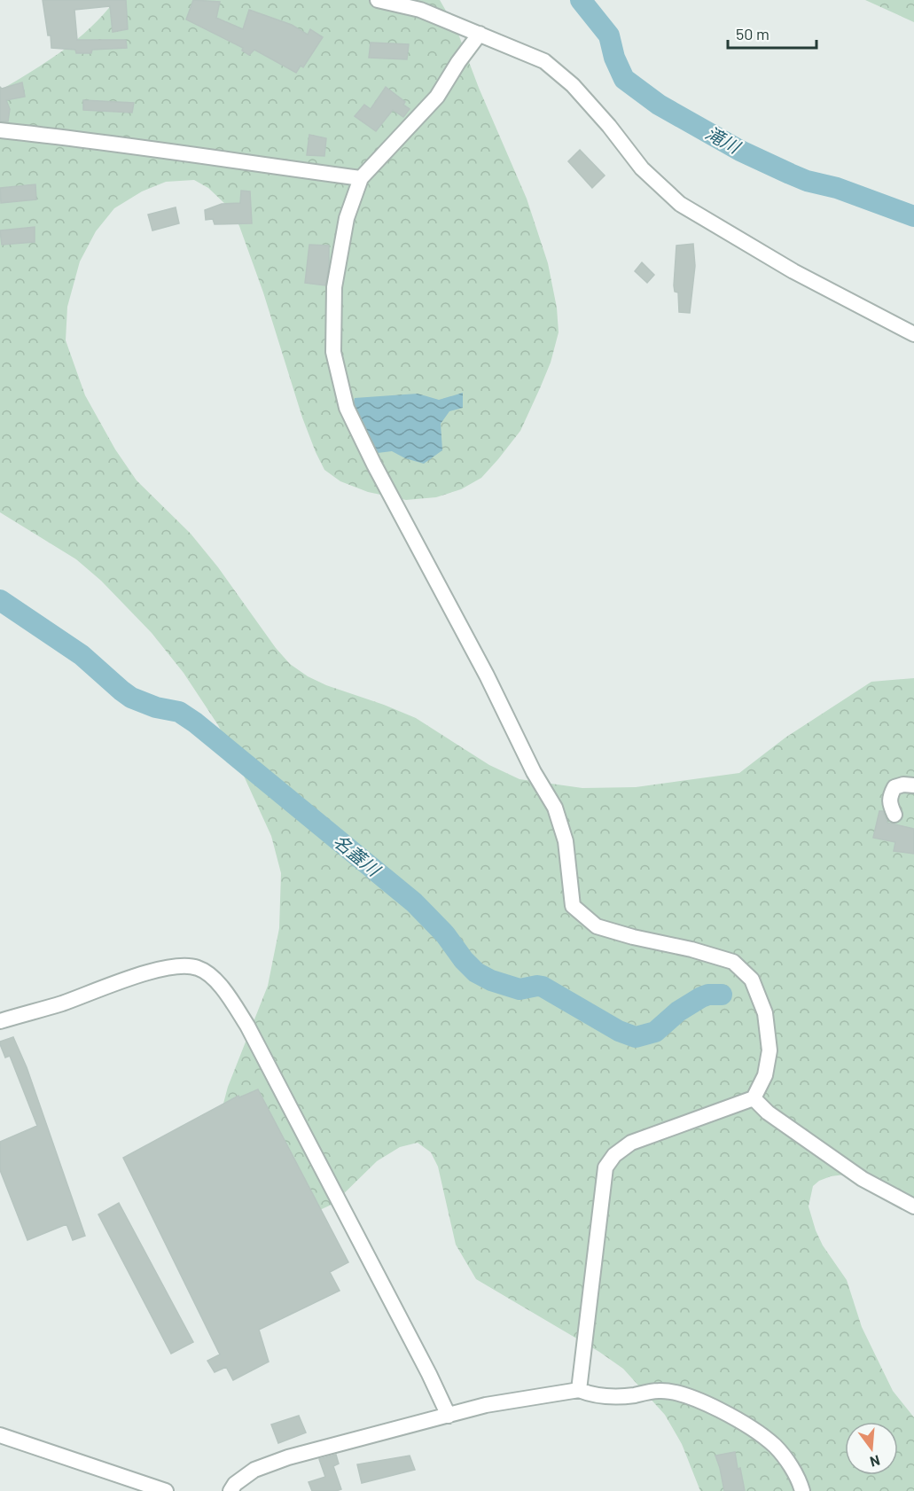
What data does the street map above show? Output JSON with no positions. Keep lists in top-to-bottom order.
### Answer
{
  "water": ["滝川", "名蓋川"],
  "scale_bar": "50 m",
  "north": "bottom"
}
